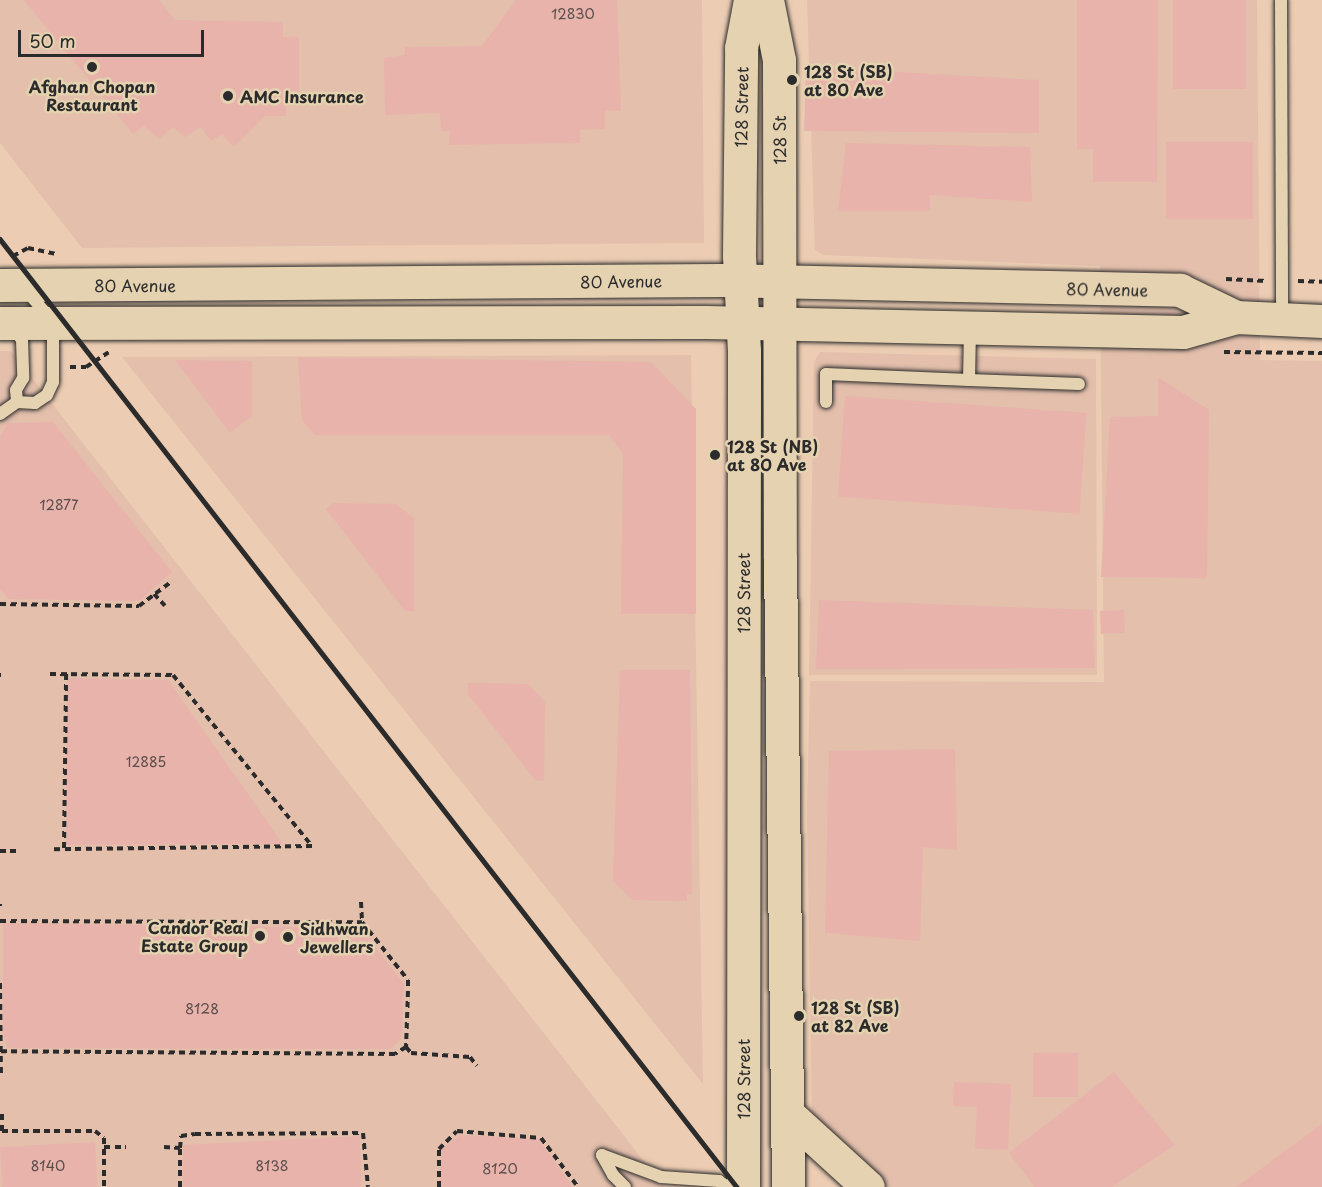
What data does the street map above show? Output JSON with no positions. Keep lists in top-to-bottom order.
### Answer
{
  "streets": {
    "main road": ["128 Street", "128 St", "80 Avenue"]
  },
  "crossings": [
    ["128 Street", "80 Avenue"],
    ["128 St", "80 Avenue"]
  ],
  "places": [
    "Afghan Chopan Restaurant",
    "128 St (SB) at 80 Ave",
    "AMC Insurance",
    "128 St (NB) at 80 Ave",
    "Candor Real Estate Group",
    "Sidhwan Jewellers",
    "128 St (SB) at 82 Ave"
  ],
  "house_numbers": [
    "12830",
    "12877",
    "12885",
    "8128",
    "8140",
    "8138",
    "8120"
  ],
  "scale_bar": "50 m"
}
